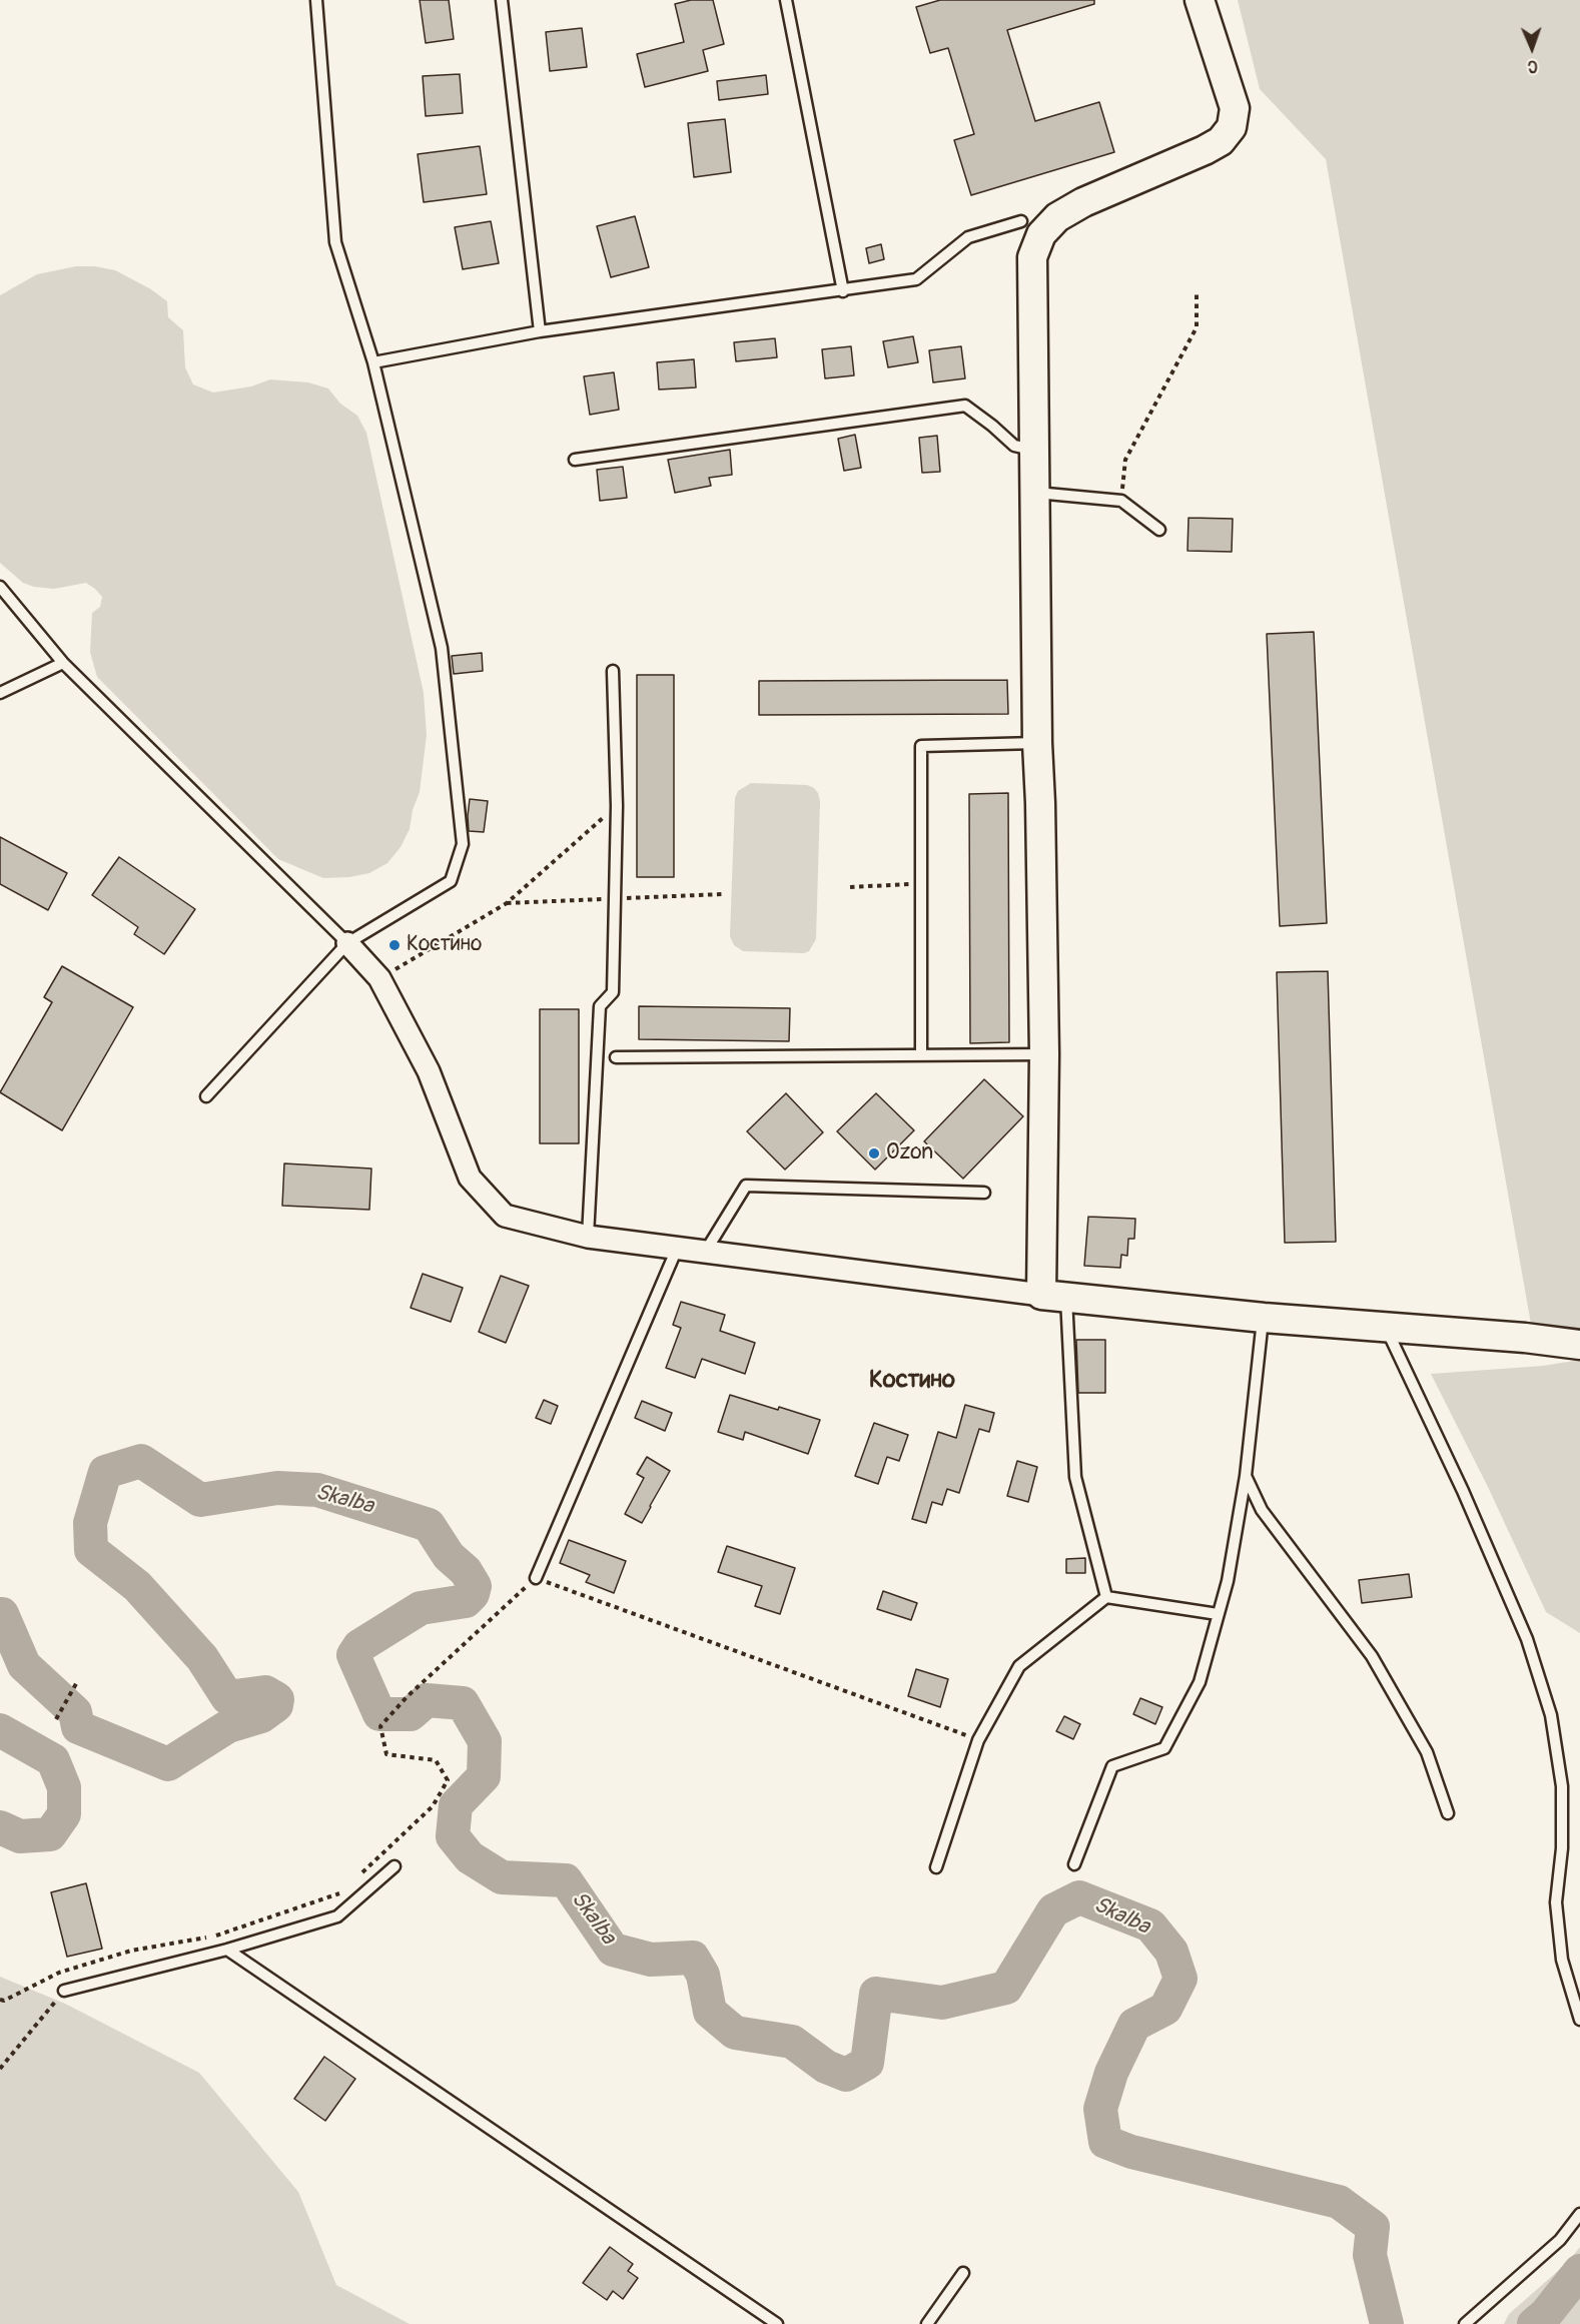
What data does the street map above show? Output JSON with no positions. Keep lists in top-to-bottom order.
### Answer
{
  "districts": ["Костино"],
  "water": ["Skalba"],
  "places": ["Костино", "Ozon"],
  "north": "bottom"
}
